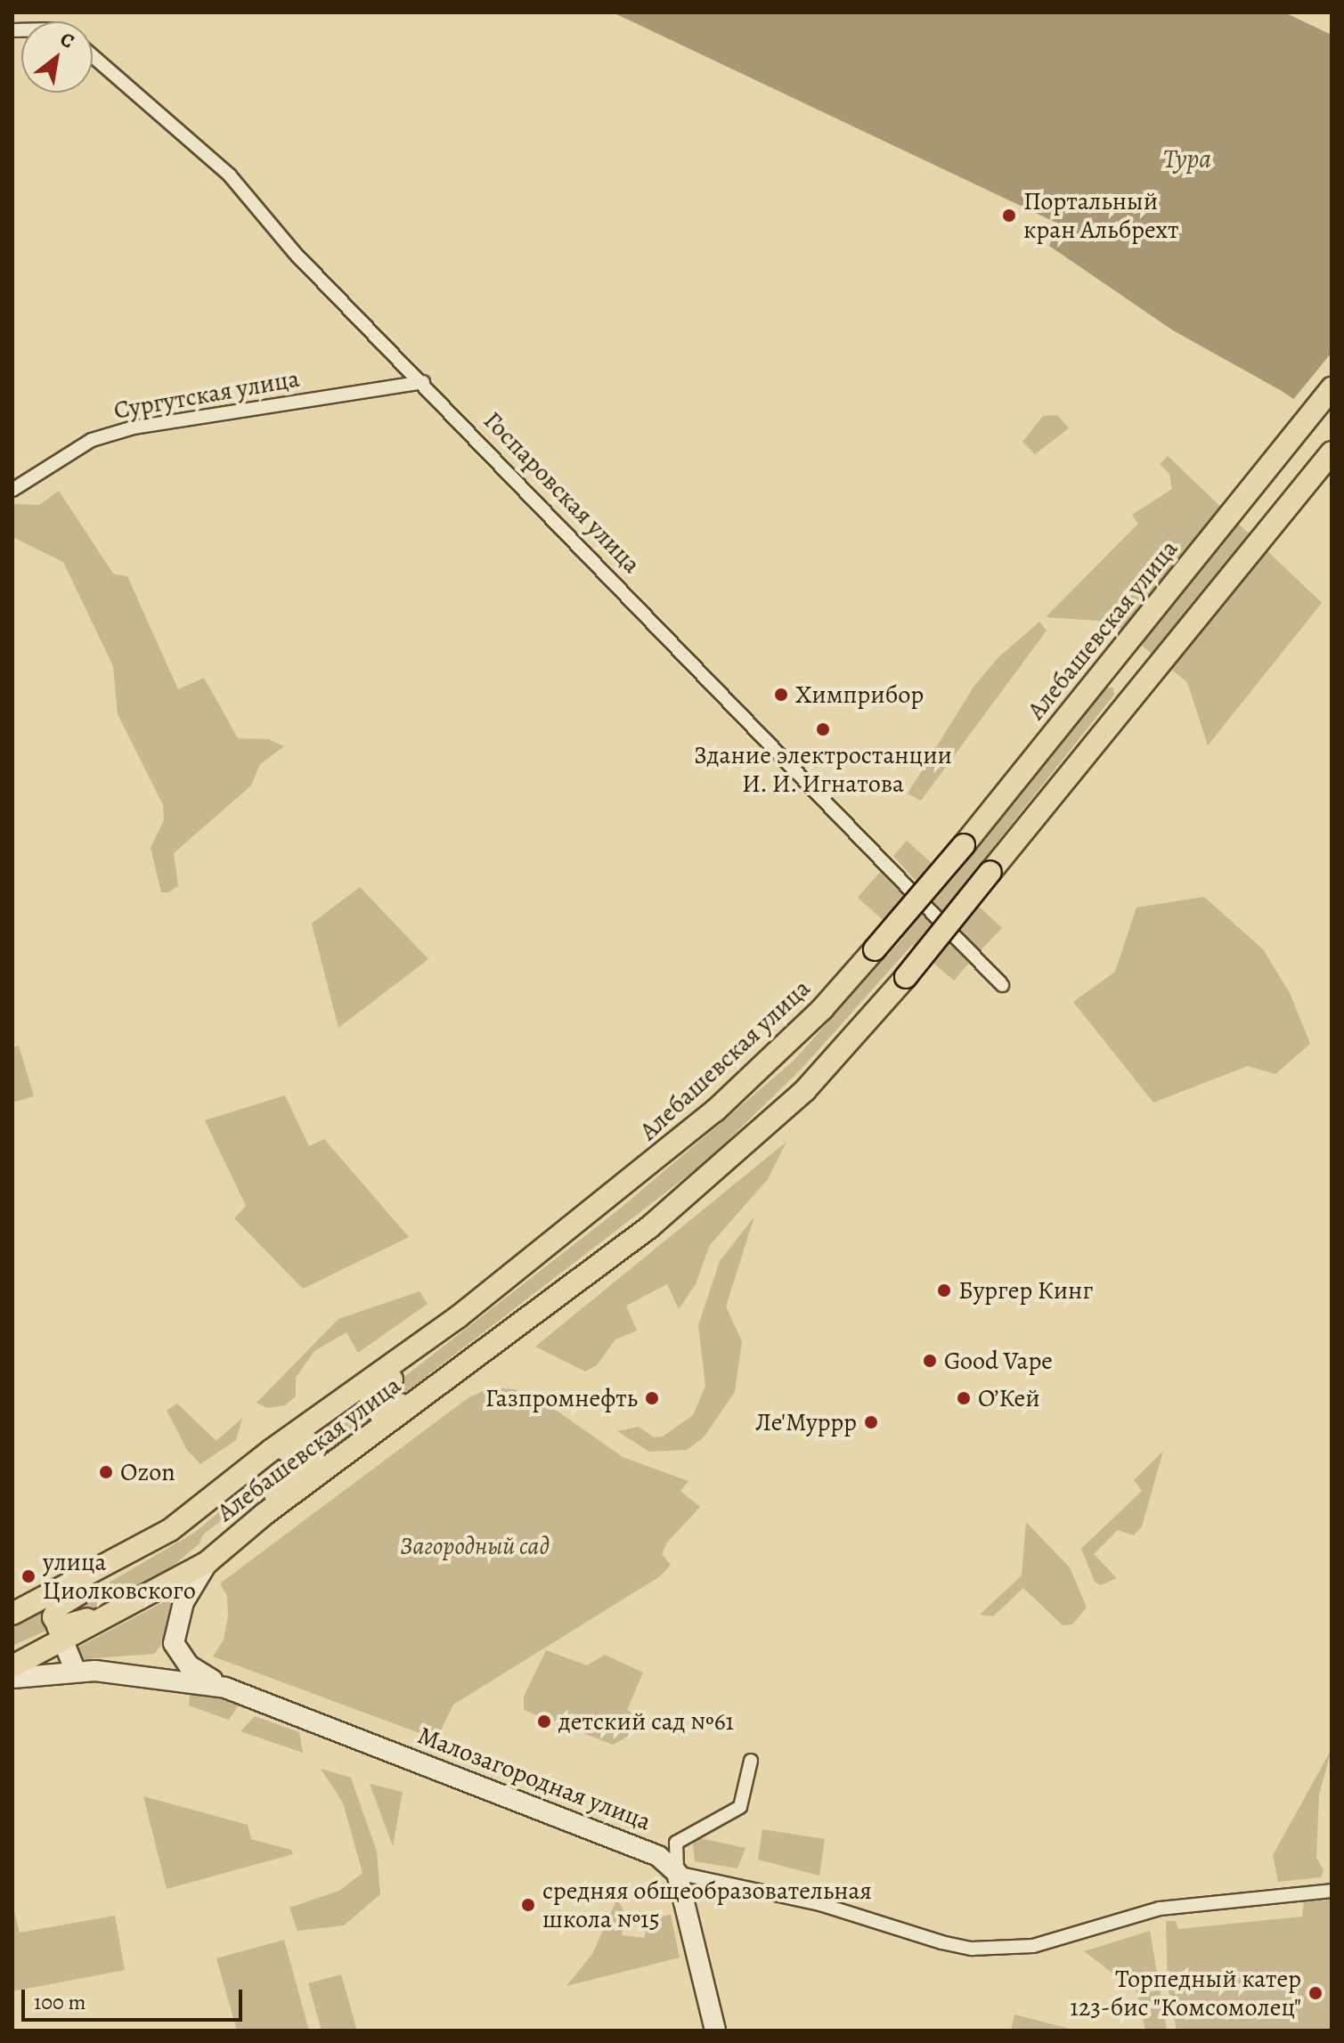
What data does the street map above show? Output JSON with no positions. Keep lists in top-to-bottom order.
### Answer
{
  "streets": {
    "main road": ["Алебашевская улица"],
    "street": ["Сургутская улица", "Госпаровская улица", "Малозагородная улица"]
  },
  "crossings": [
    ["Сургутская улица", "Госпаровская улица"],
    ["Алебашевская улица", "Малозагородная улица"]
  ],
  "water": ["Тура"],
  "parks": ["Загородный сад"],
  "places": [
    "Портальный кран Альбрехт",
    "Химприбор",
    "Здание электростанции И. И. Игнатова",
    "Бургер Кинг",
    "Good Vape",
    "Газпромнефть",
    "О’Кей",
    "Ле'Муррр",
    "Ozon",
    "улица Циолковского",
    "детский сад №61",
    "средняя общеобразовательная школа №15",
    "Торпедный катер 123-бис \"Комсомолец\""
  ],
  "scale_bar": "100 m",
  "north": "top right"
}
